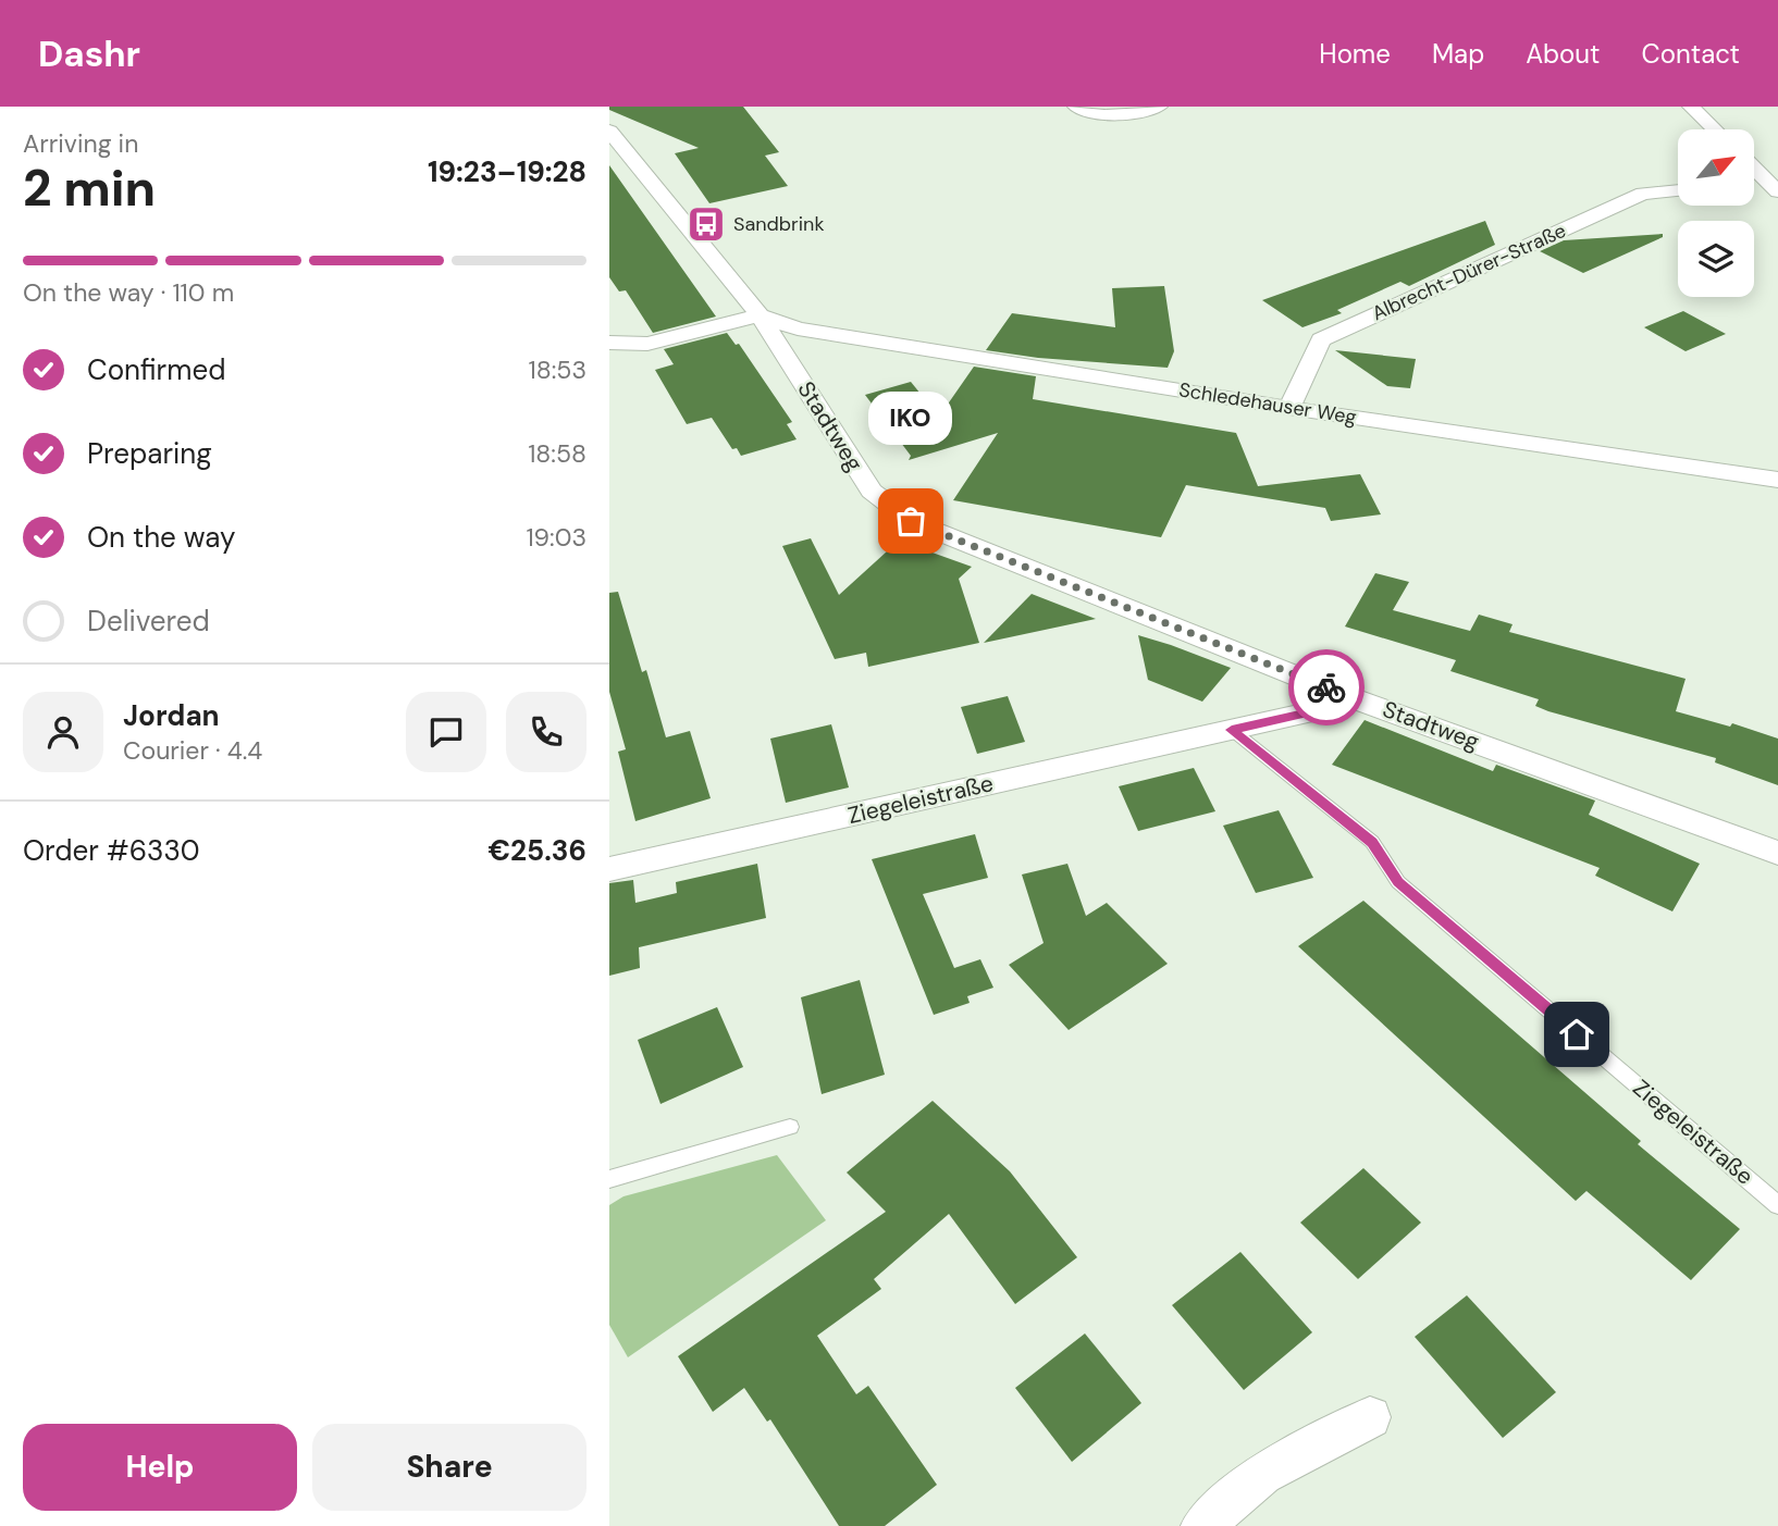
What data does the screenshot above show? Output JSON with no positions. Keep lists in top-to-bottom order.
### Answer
{
  "streets": {
    "street": [
      "Albrecht-Dürer-Straße",
      "Schledehauser Weg",
      "Stadtweg",
      "Ziegeleistraße"
    ]
  },
  "crossings": [
    ["Albrecht-Dürer-Straße", "Schledehauser Weg"],
    ["Schledehauser Weg", "Stadtweg"],
    ["Stadtweg", "Ziegeleistraße"]
  ],
  "places": {
    "bus stop": ["Sandbrink"],
    "other": ["IKO"]
  },
  "north": "top right",
  "page": {
    "header": "Dashr",
    "nav": [
      "Home",
      "Map",
      "About",
      "Contact"
    ],
    "heading": ["2 min", "Arriving in", "19:23–19:28"],
    "panel": [
      "Jordan",
      "Courier · 4.4",
      "Order #6330",
      "€25.36"
    ],
    "bar": "On the way · 110 m",
    "list": [
      ["Confirmed", "18:53"],
      ["Preparing", "18:58"],
      ["On the way", "19:03"],
      "Delivered"
    ],
    "bubble": "IKO",
    "buttons": ["Help", "Share"]
  }
}
